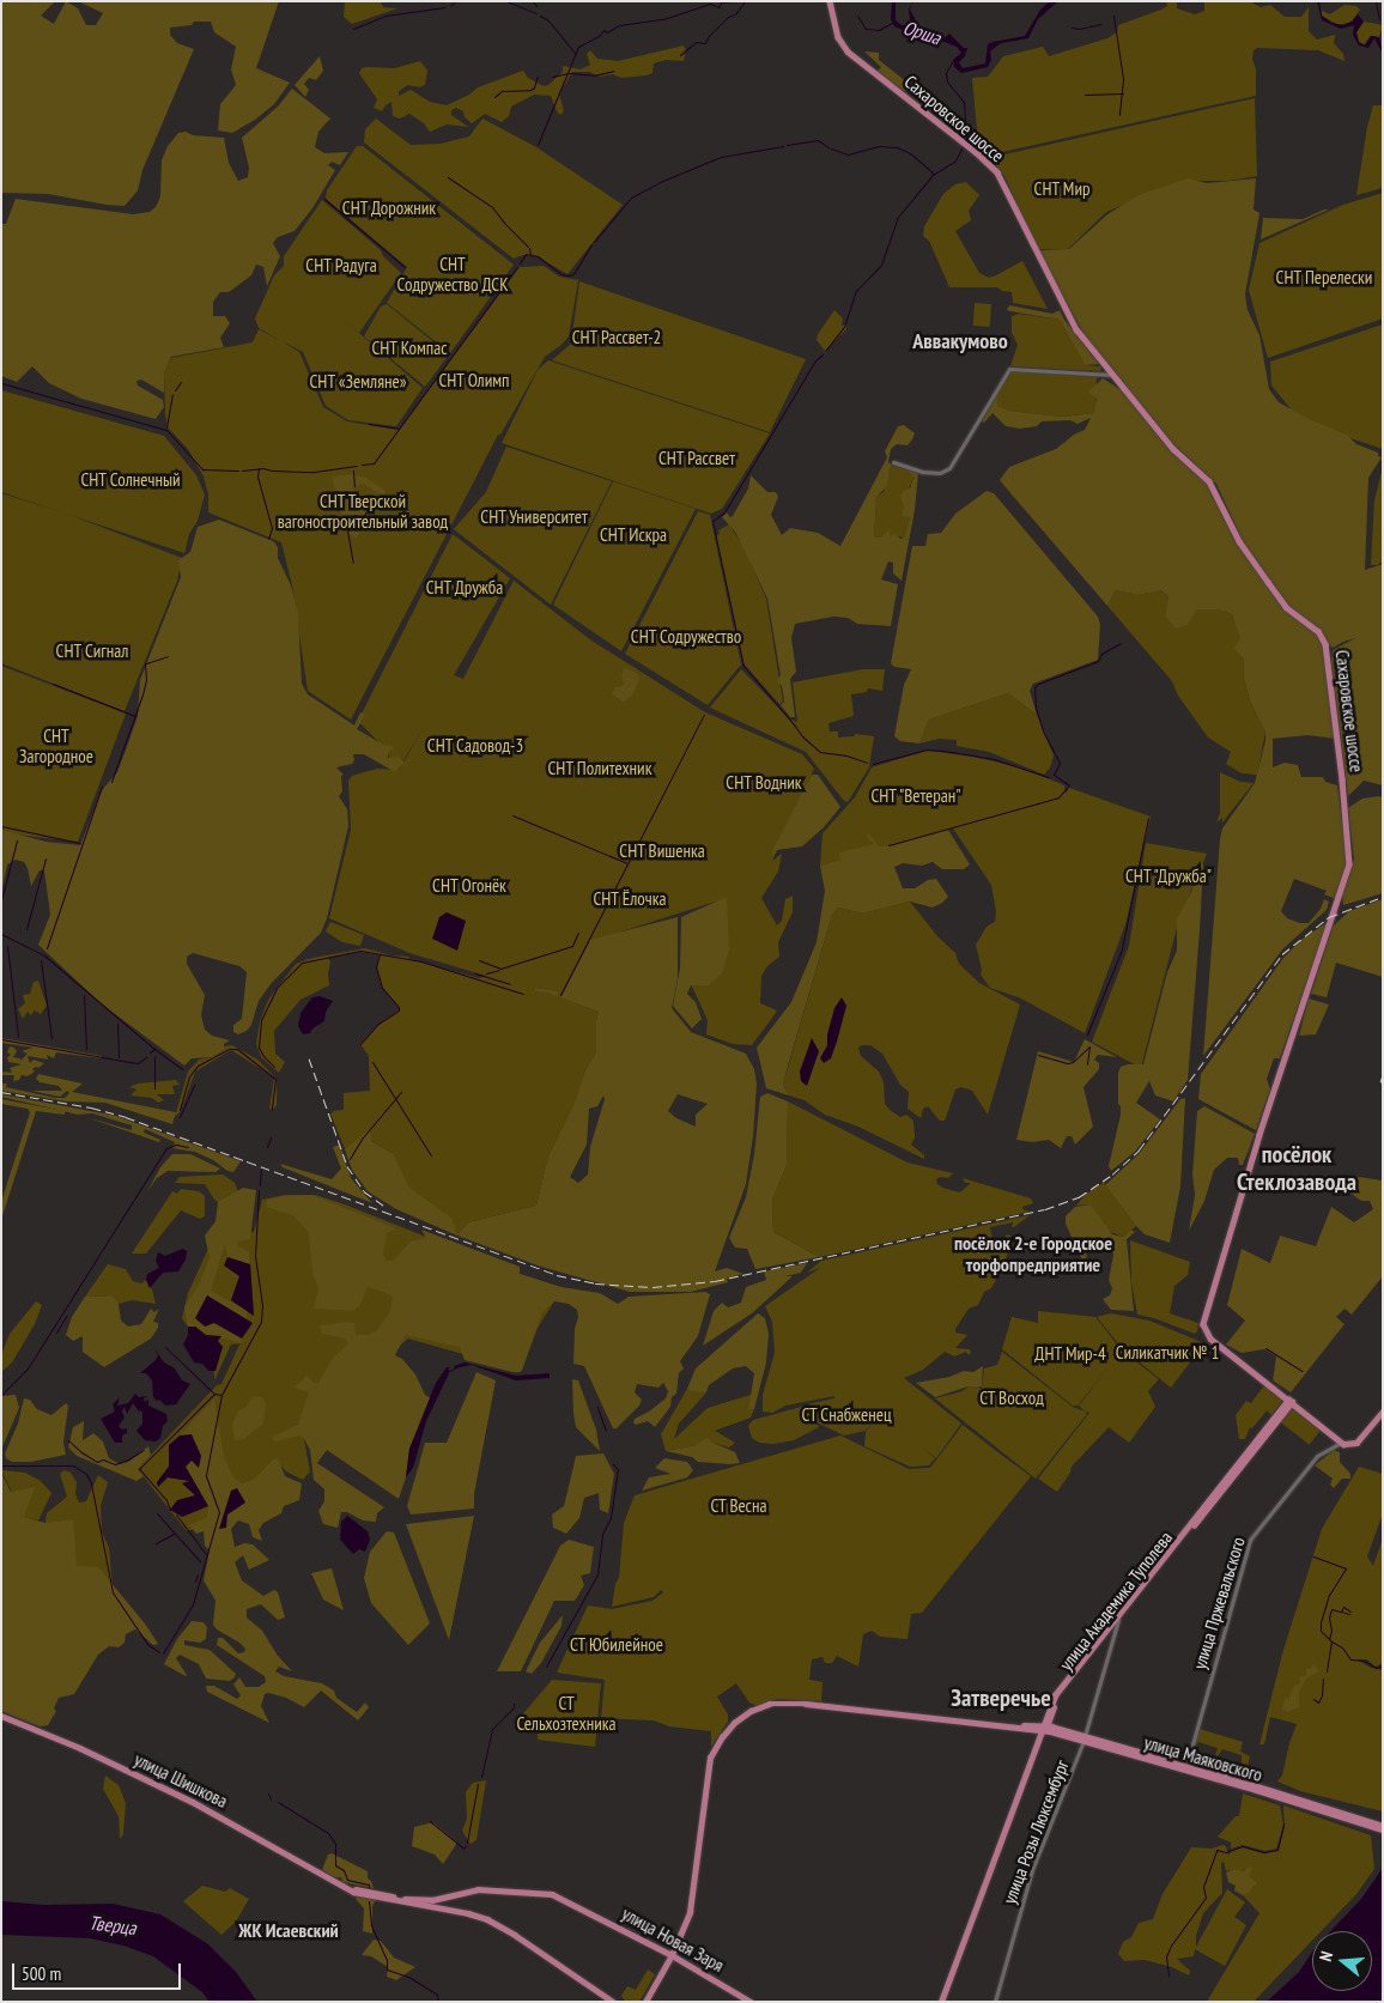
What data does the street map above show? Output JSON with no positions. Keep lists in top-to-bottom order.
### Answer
{
  "streets": {
    "main road": [
      "Сахаровское шоссе",
      "улица Академика Туполева",
      "улица Маяковского",
      "улица Шишкова",
      "улица Новая Заря"
    ],
    "street": ["улица Пржевальского", "улица Розы Люксембург"]
  },
  "crossings": [
    ["Сахаровское шоссе", "улица Академика Туполева"],
    ["улица Академика Туполева", "улица Маяковского"],
    ["улица Академика Туполева", "улица Розы Люксембург"],
    ["улица Пржевальского", "улица Маяковского"],
    ["улица Маяковского", "улица Розы Люксембург"],
    ["улица Маяковского", "улица Новая Заря"],
    ["улица Шишкова", "улица Новая Заря"]
  ],
  "districts": [
    "Аввакумово",
    "посёлок Стеклозавода",
    "посёлок 2-е Городское торфопредприятие",
    "Затверечье",
    "ЖК Исаевский"
  ],
  "water": ["Орша", "Тверца"],
  "parks": [
    "СНТ Мир",
    "СНТ Дорожник",
    "СНТ Содружество ДСК",
    "СНТ Радуга",
    "СНТ Перелески",
    "СНТ Рассвет-2",
    "СНТ Компас",
    "СНТ Олимп",
    "СНТ «Земляне»",
    "СНТ Рассвет",
    "СНТ Солнечный",
    "СНТ Тверской вагоностроительный завод",
    "СНТ Университет",
    "СНТ Искра",
    "СНТ Дружба",
    "СНТ Содружество",
    "СНТ Сигнал",
    "СНТ Загородное",
    "СНТ Садовод-3",
    "СНТ Политехник",
    "СНТ Водник",
    "СНТ \"Ветеран\"",
    "СНТ Вишенка",
    "СНТ \"Дружба\"",
    "СНТ Огонёк",
    "СНТ Ёлочка",
    "Силикатчик № 1",
    "ДНТ Мир-4",
    "СТ Восход",
    "СТ Снабженец",
    "СТ Весна",
    "СТ Юбилейное",
    "СТ Сельхозтехника"
  ],
  "scale_bar": "500 m",
  "north": "left"
}
